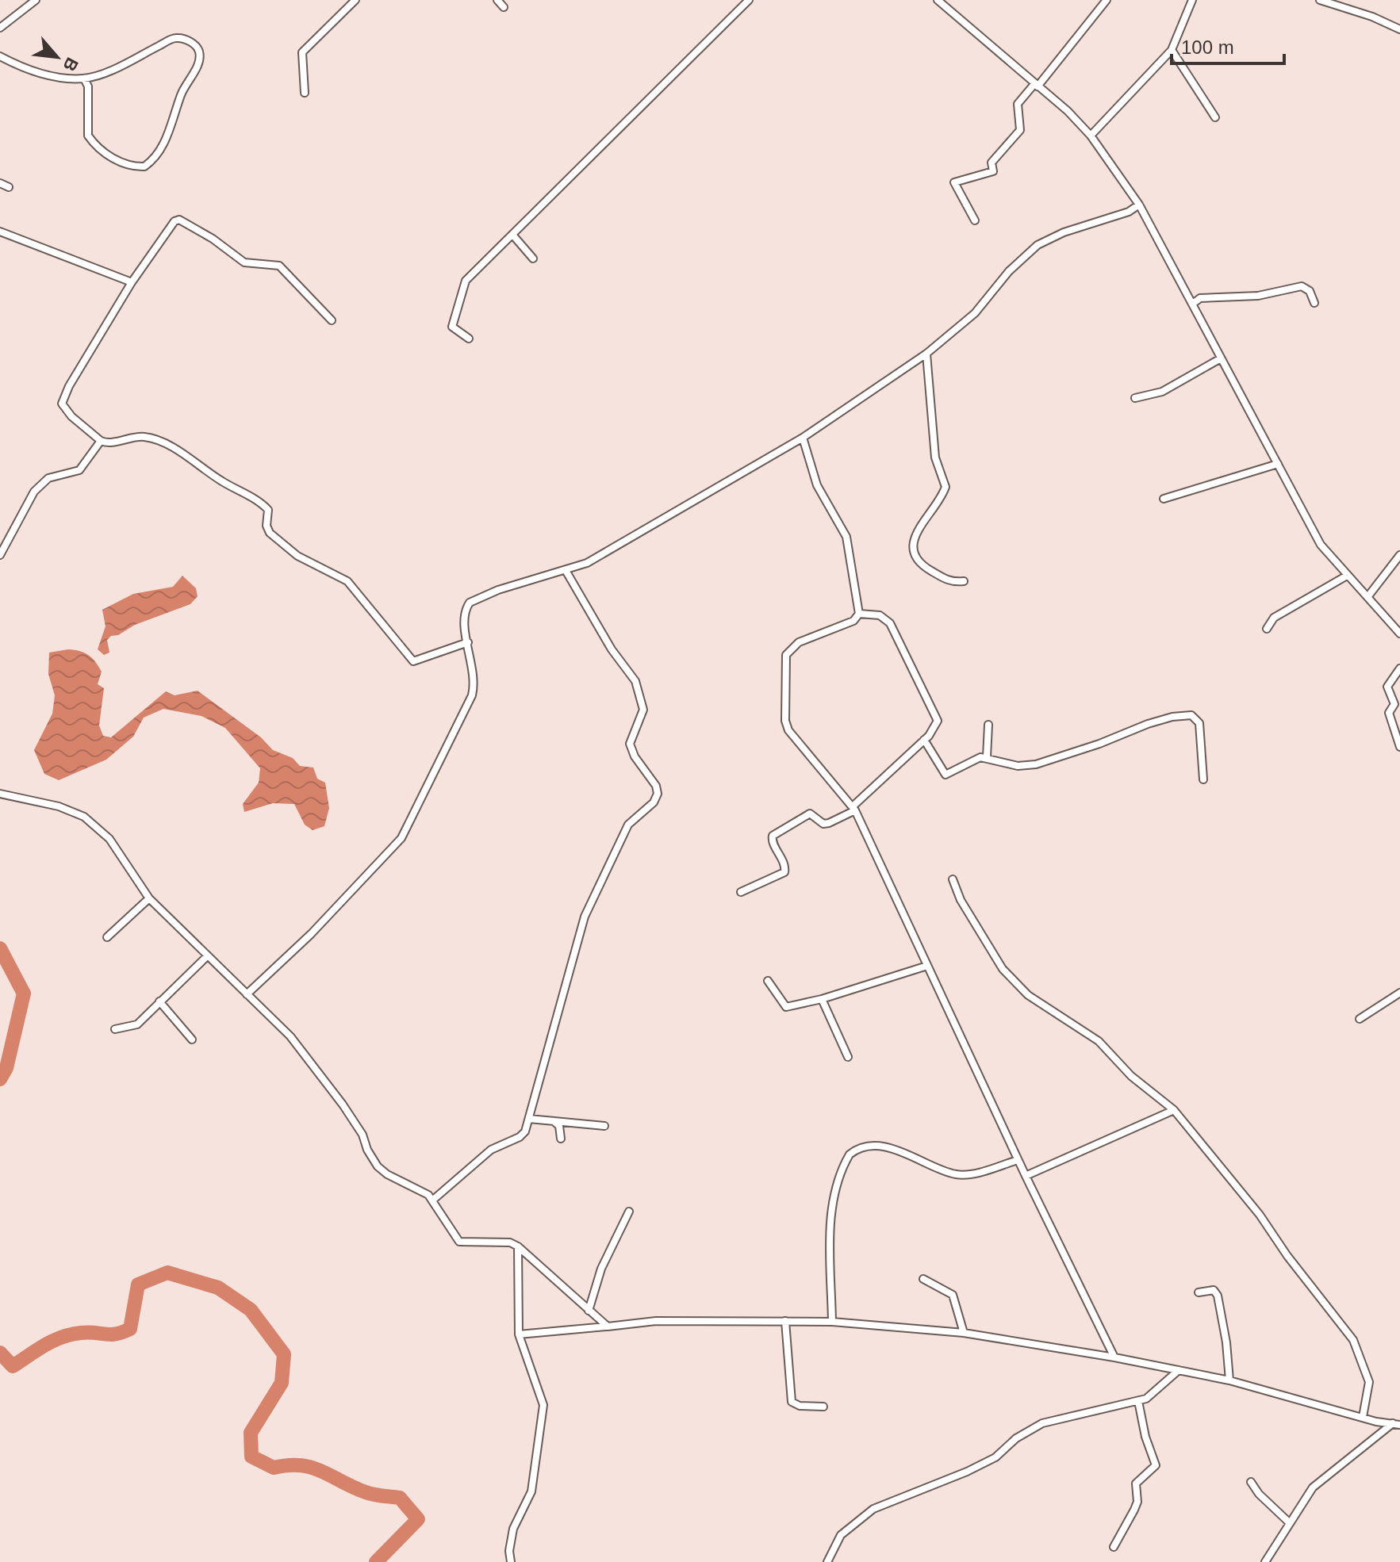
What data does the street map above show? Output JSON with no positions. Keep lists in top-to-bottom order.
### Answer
{
  "scale_bar": "100 m",
  "north": "bottom right"
}
